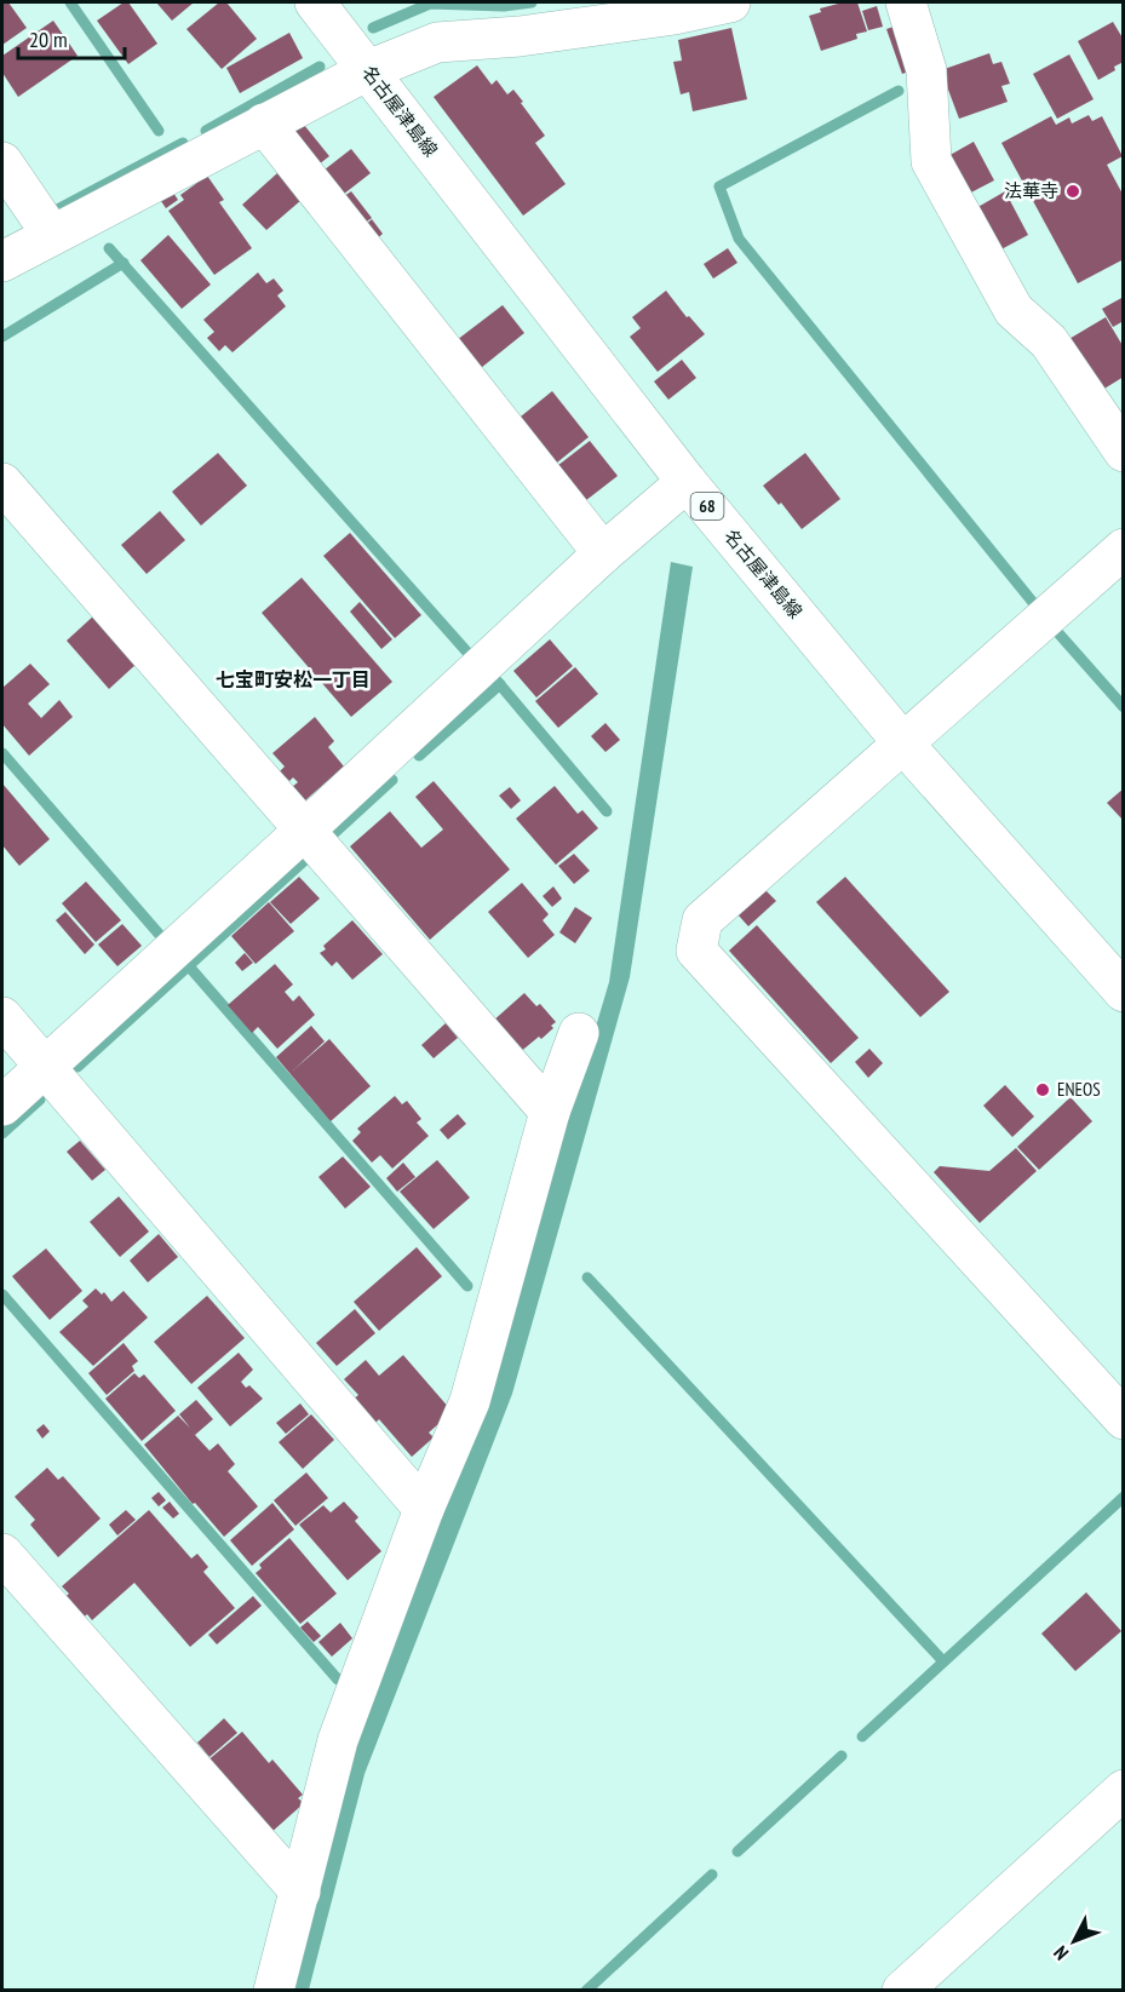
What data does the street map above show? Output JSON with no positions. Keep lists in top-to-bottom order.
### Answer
{
  "streets": {
    "street": ["名古屋津島線", "68"]
  },
  "districts": ["七宝町安松一丁目"],
  "places": ["法華寺", "ENEOS"],
  "scale_bar": "20 m",
  "north": "bottom left"
}
